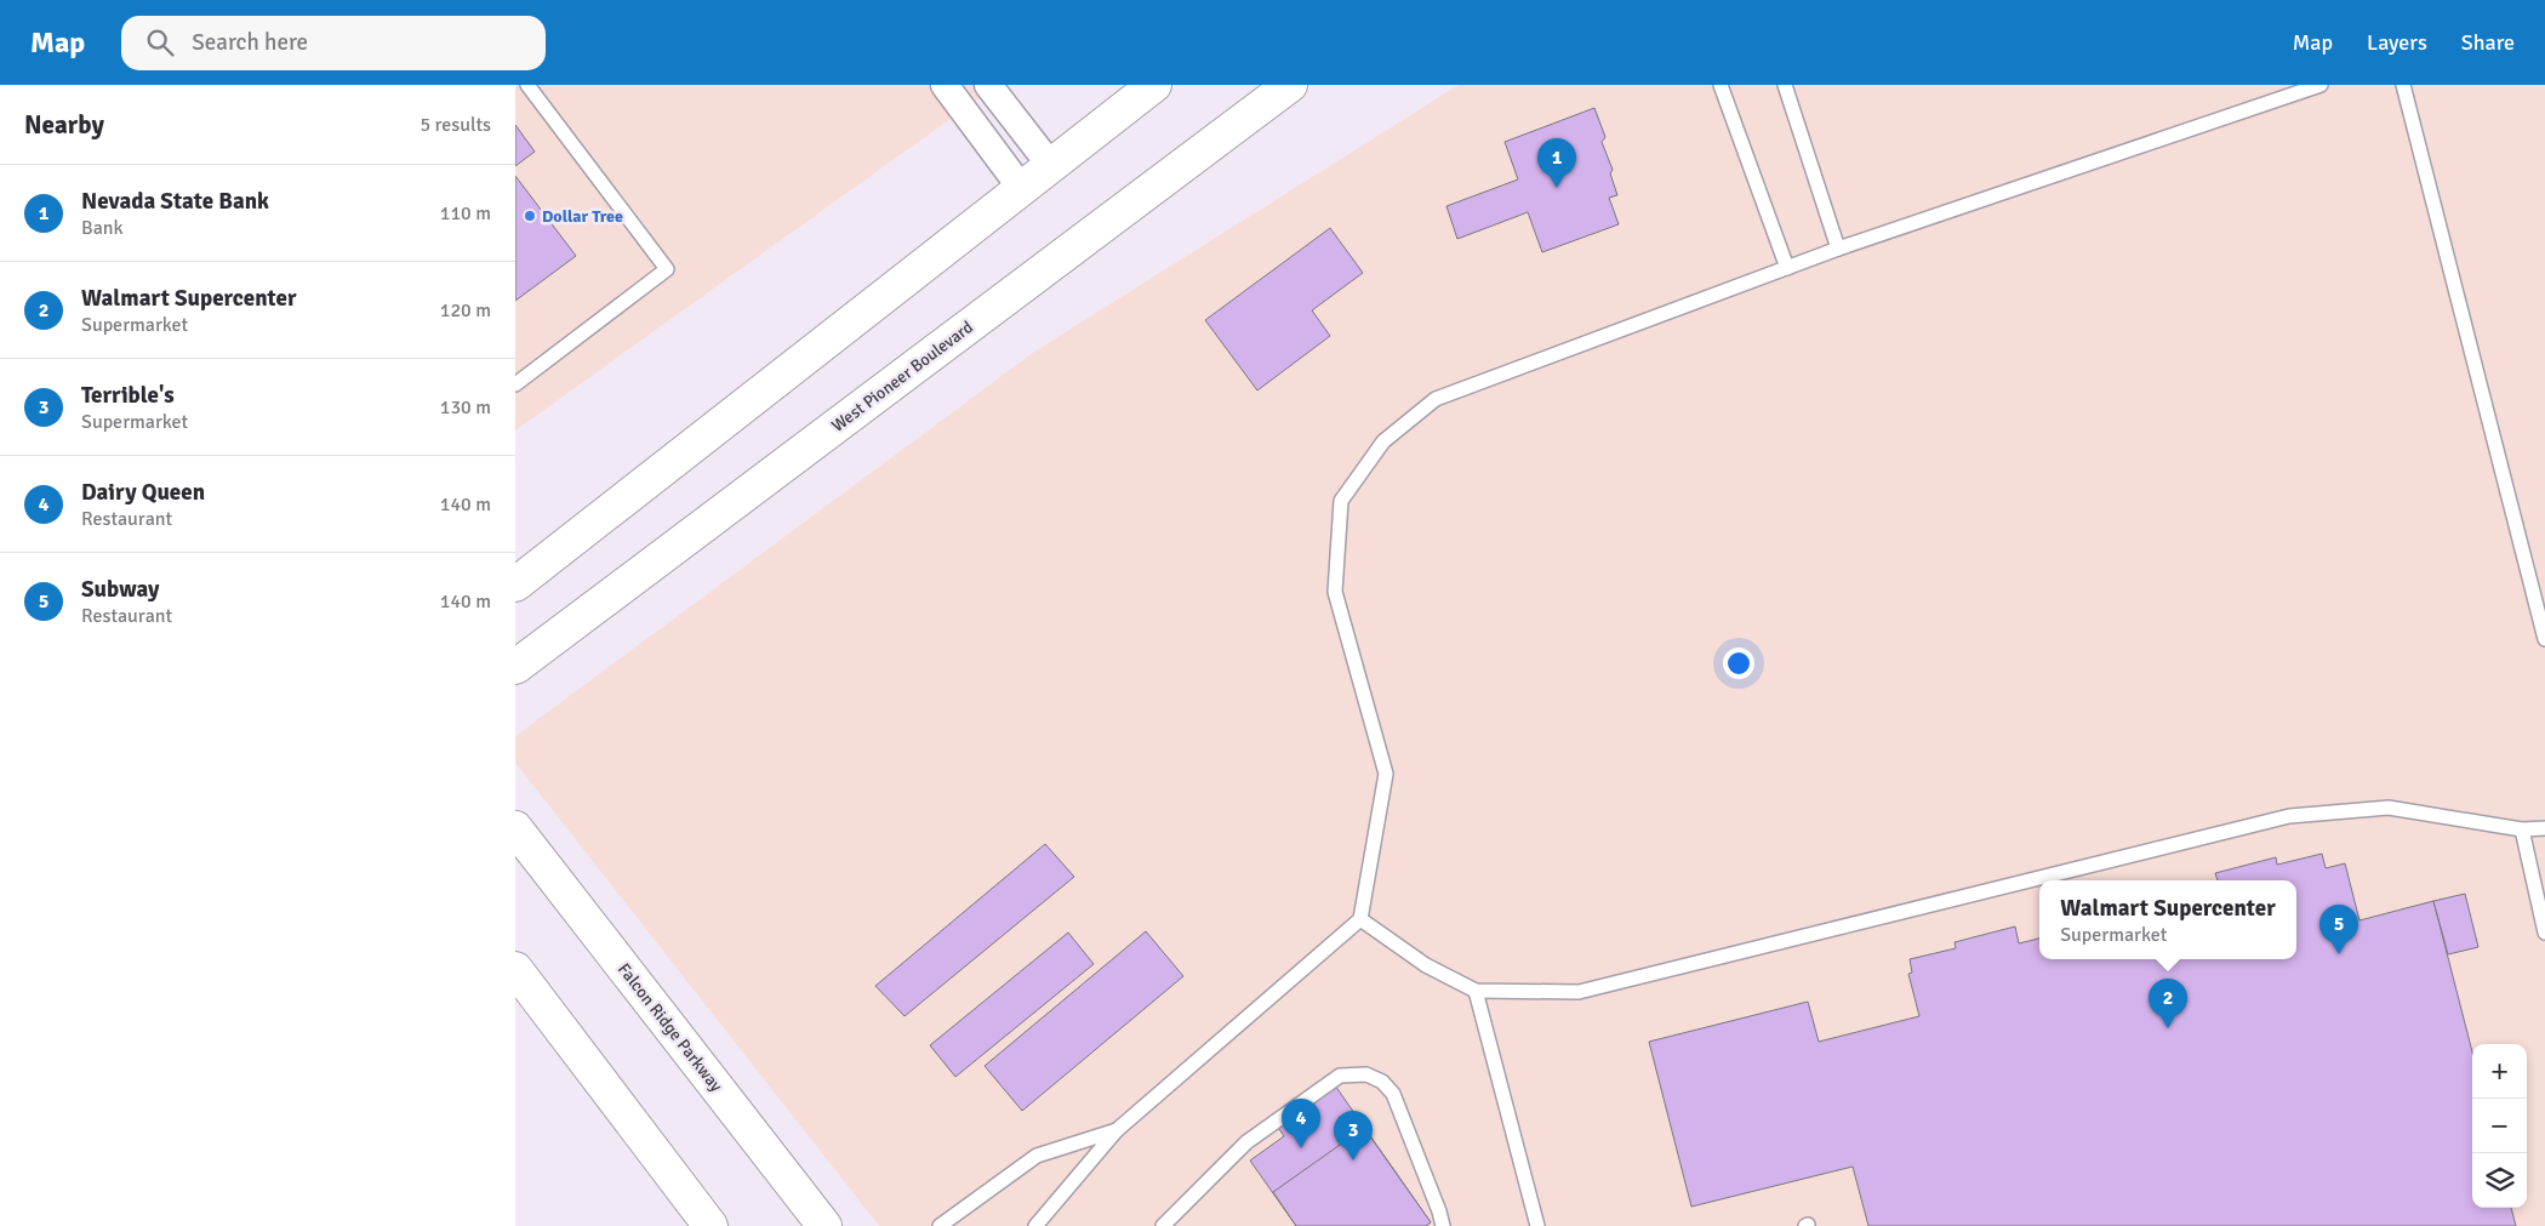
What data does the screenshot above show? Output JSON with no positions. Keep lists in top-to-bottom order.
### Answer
{
  "streets": {
    "main road": ["West Pioneer Boulevard", "Falcon Ridge Parkway"]
  },
  "places": ["Dollar Tree"],
  "page": {
    "header": "Map",
    "search": "Search here",
    "nav": ["Map", "Layers", "Share"],
    "heading": ["Nearby", "5 results"],
    "pins": [
      "1",
      "5",
      "2",
      "4",
      "3"
    ],
    "list": [
      {
        "mark": "1",
        "name": "Nevada State Bank",
        "note": "Bank",
        "value": "110 m"
      },
      {
        "mark": "2",
        "name": "Walmart Supercenter",
        "note": "Supermarket",
        "value": "120 m"
      },
      {
        "mark": "3",
        "name": "Terrible's",
        "note": "Supermarket",
        "value": "130 m"
      },
      {
        "mark": "4",
        "name": "Dairy Queen",
        "note": "Restaurant",
        "value": "140 m"
      },
      {
        "mark": "5",
        "name": "Subway",
        "note": "Restaurant",
        "value": "140 m"
      }
    ],
    "popup": ["Walmart Supercenter", "Supermarket"],
    "map_buttons": ["+", "−"]
  }
}
